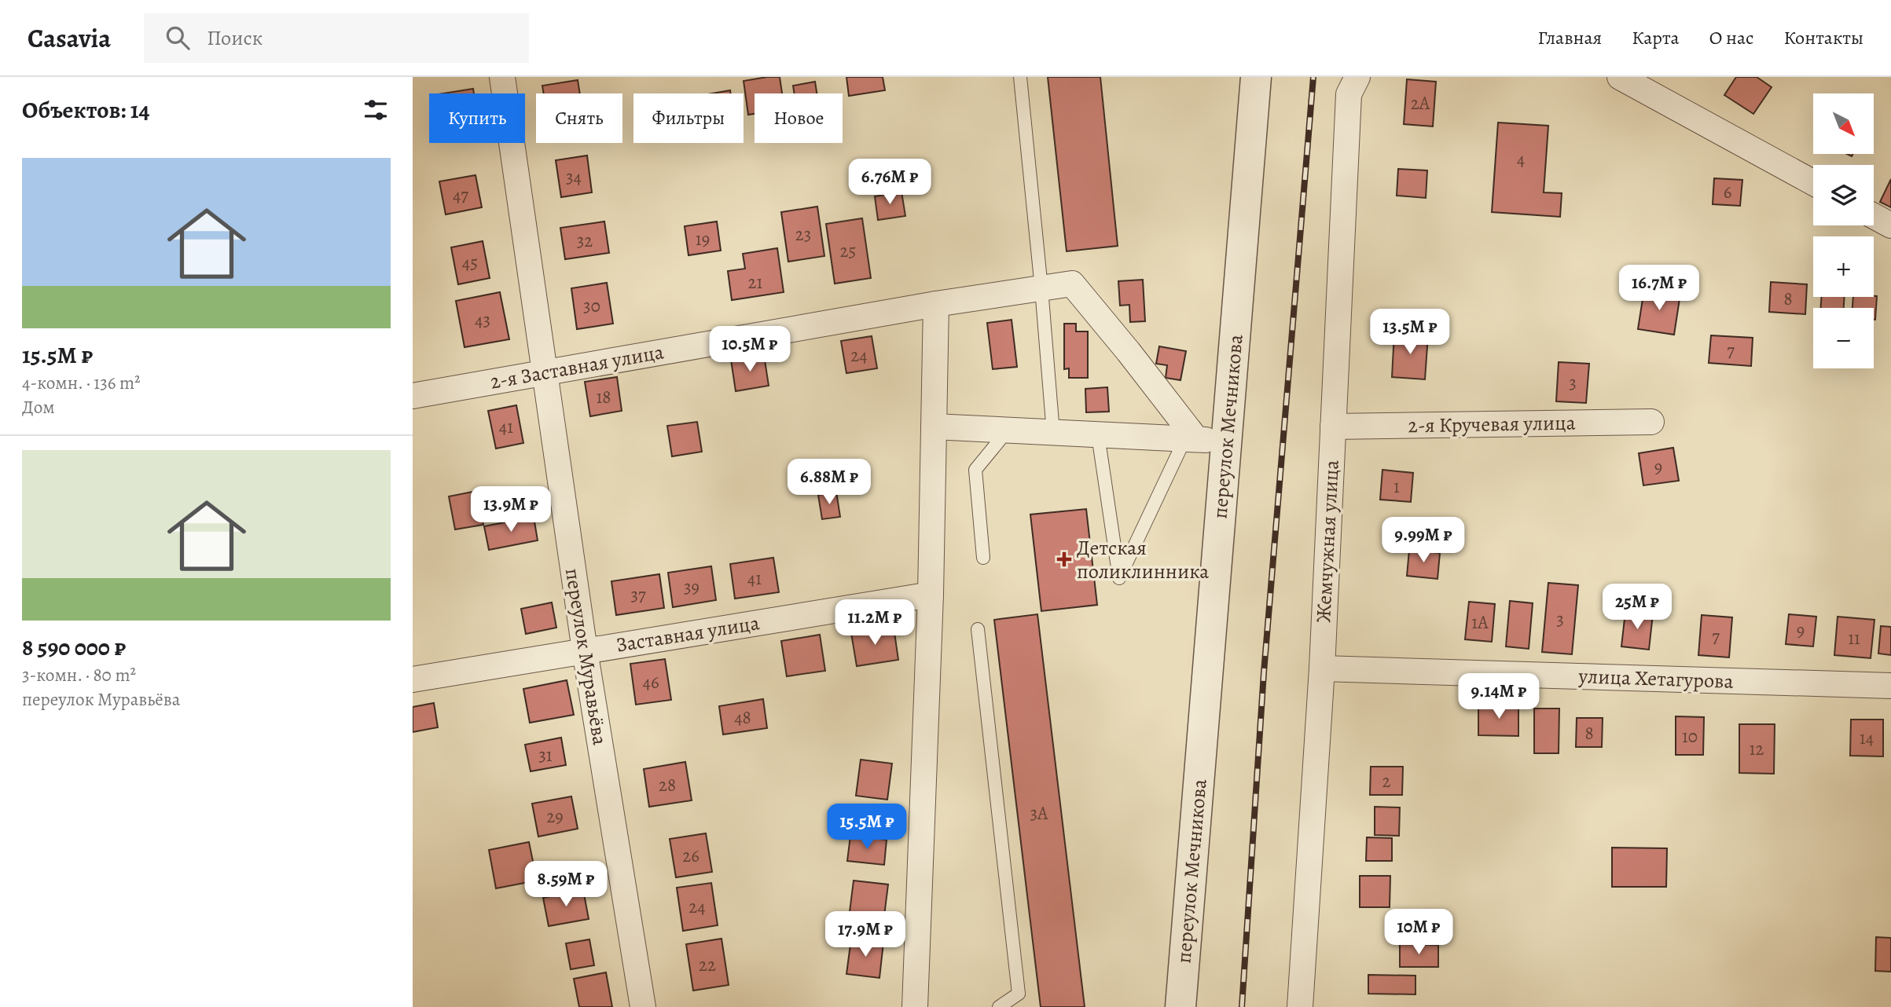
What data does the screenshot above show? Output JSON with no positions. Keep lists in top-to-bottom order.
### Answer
{
  "streets": {
    "street": [
      "2-я Заставная улица",
      "2-я Кручевая улица",
      "переулок Мечникова",
      "Жемчужная улица",
      "Заставная улица",
      "переулок Муравьёва",
      "улица Хетагурова"
    ]
  },
  "crossings": [
    ["2-я Заставная улица", "переулок Муравьёва"],
    ["2-я Кручевая улица", "Жемчужная улица"],
    ["Жемчужная улица", "улица Хетагурова"],
    ["Заставная улица", "переулок Муравьёва"]
  ],
  "places": {
    "health": ["Детская поликлинника"]
  },
  "house_numbers": [
    "2А",
    "4",
    "34",
    "6",
    "47",
    "23",
    "19",
    "32",
    "25",
    "45",
    "21",
    "8",
    "30",
    "43",
    "7",
    "24",
    "3",
    "18",
    "41",
    "9",
    "1",
    "41",
    "39",
    "37",
    "3",
    "1А",
    "9",
    "7",
    "11",
    "46",
    "48",
    "8",
    "10",
    "14",
    "12",
    "31",
    "2",
    "28",
    "3А",
    "29",
    "26",
    "24",
    "22"
  ],
  "north": "bottom right",
  "page": {
    "header": "Casavia",
    "search": "Поиск",
    "nav": [
      "Главная",
      "Карта",
      "О нас",
      "Контакты"
    ],
    "heading": "Объектов: 14",
    "map_buttons": ["+", "−"],
    "chip": [
      "Купить",
      "Снять",
      "Фильтры",
      "Новое"
    ],
    "list": [
      {
        "name": "15.5M ₽",
        "note": "4-комн. · 136 m² · Дом"
      },
      {
        "name": "8 590 000 ₽",
        "note": "3-комн. · 80 m² · переулок Муравьёва"
      }
    ],
    "price": [
      "6.76M ₽",
      "16.7M ₽",
      "13.5M ₽",
      "10.5M ₽",
      "6.88M ₽",
      "13.9M ₽",
      "9.99M ₽",
      "25M ₽",
      "11.2M ₽",
      "9.14M ₽",
      "15.5M ₽",
      "8.59M ₽",
      "10M ₽",
      "17.9M ₽"
    ]
  }
}
